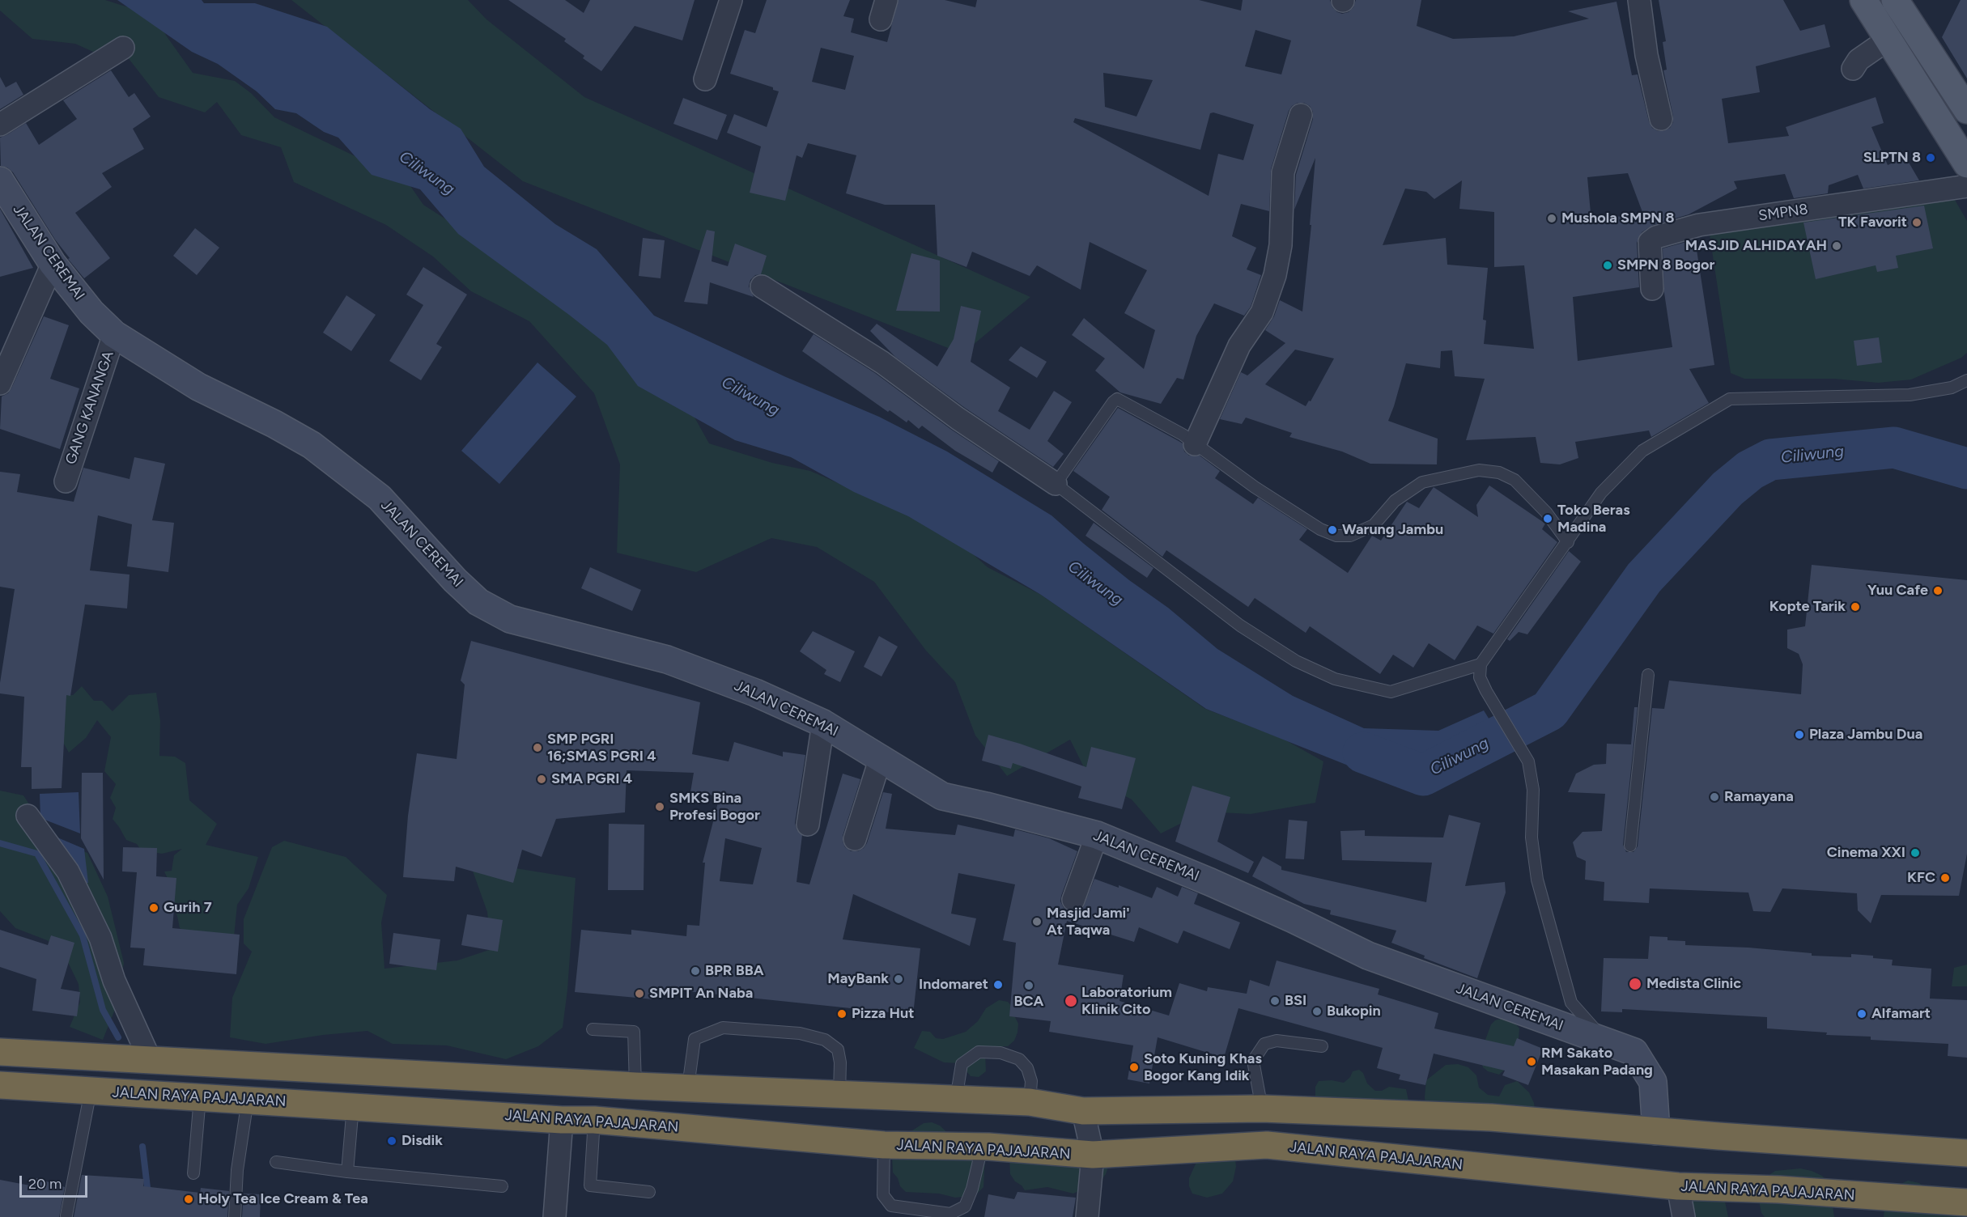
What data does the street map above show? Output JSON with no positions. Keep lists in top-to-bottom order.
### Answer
{
  "streets": {
    "highway": ["JALAN RAYA PAJAJARAN"],
    "street": ["SMPN8", "JALAN CEREMAI", "GANG KANANGA"]
  },
  "crossings": [
    ["JALAN CEREMAI", "GANG KANANGA"]
  ],
  "water": ["Ciliwung"],
  "places": [
    "SLPTN 8",
    "Mushola SMPN 8",
    "TK Favorit",
    "MASJID ALHIDAYAH",
    "SMPN 8 Bogor",
    "Toko Beras Madina",
    "Warung Jambu",
    "Yuu Cafe",
    "Kopte Tarik",
    "Plaza Jambu Dua",
    "SMP PGRI 16;SMAS PGRI 4",
    "SMA PGRI 4",
    "Ramayana",
    "SMKS Bina Profesi Bogor",
    "Cinema XXI",
    "KFC",
    "Gurih 7",
    "Masjid Jami' At Taqwa",
    "BPR BBA",
    "MayBank",
    "Medista Clinic",
    "Indomaret",
    "BCA",
    "SMPIT An Naba",
    "Laboratorium Klinik Cito",
    "BSI",
    "Bukopin",
    "Pizza Hut",
    "Alfamart",
    "RM Sakato Masakan Padang",
    "Soto Kuning Khas Bogor Kang Idik",
    "Disdik",
    "Holy Tea Ice Cream & Tea"
  ],
  "scale_bar": "20 m"
}
